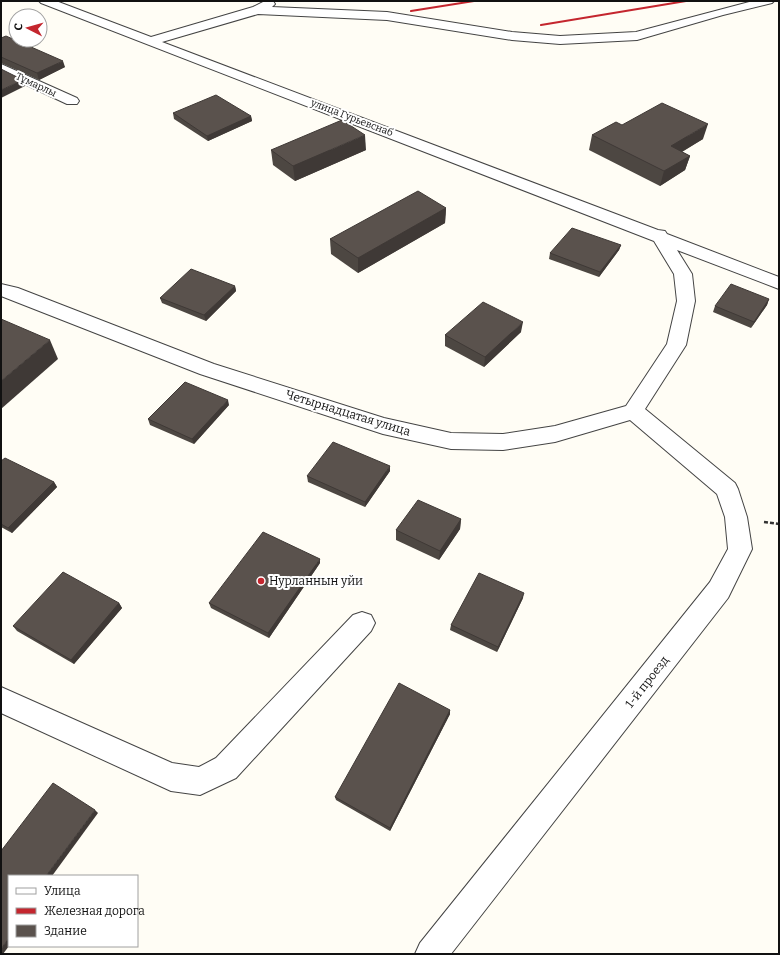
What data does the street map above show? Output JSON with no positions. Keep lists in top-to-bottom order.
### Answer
{
  "streets": {
    "street": [
      "Тұмарлы",
      "улица Гурьевснаб",
      "Четырнадцатая улица",
      "1-й проезд"
    ]
  },
  "crossings": [
    ["Четырнадцатая улица", "1-й проезд"]
  ],
  "places": ["Нурланнын уйи"],
  "legend": ["Улица", "Железная дорога", "Здание"],
  "north": "left"
}
